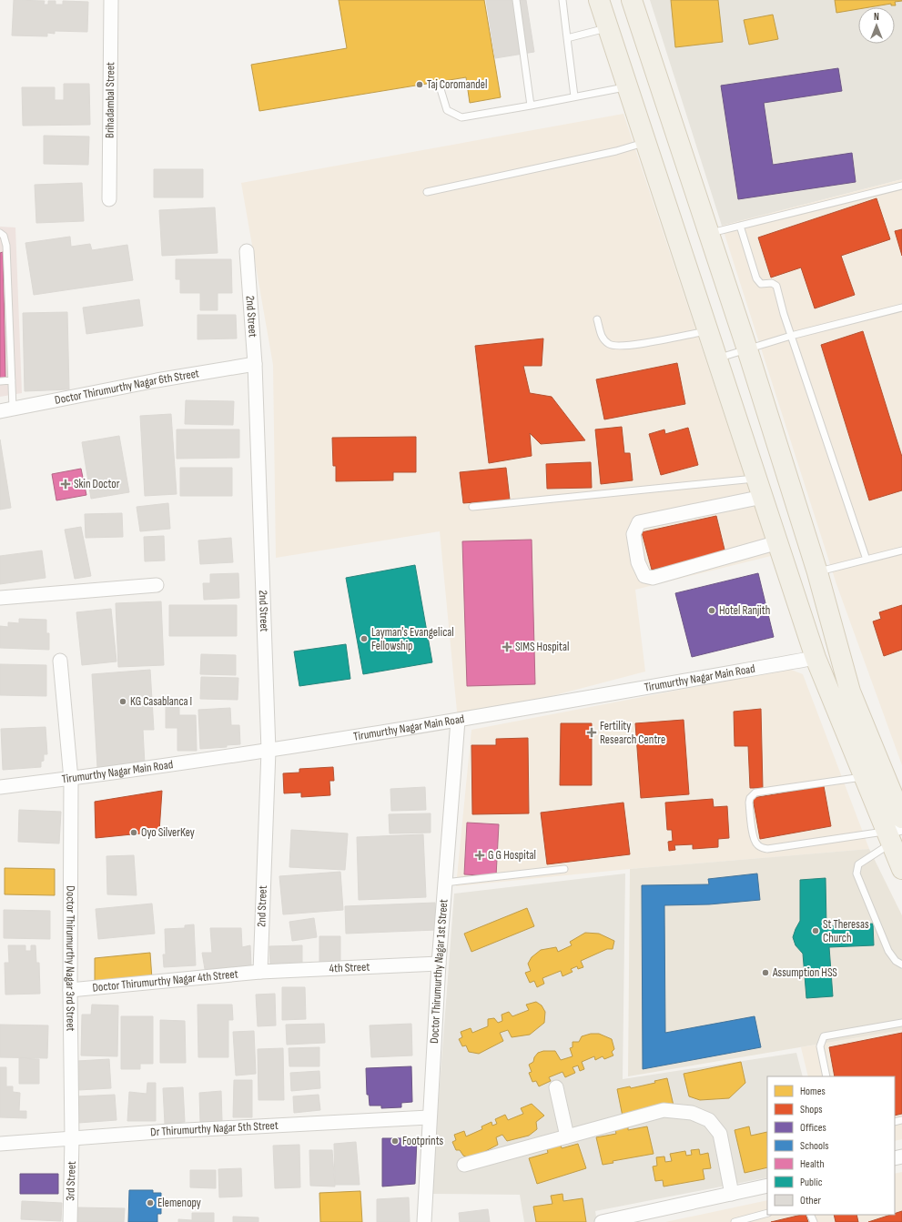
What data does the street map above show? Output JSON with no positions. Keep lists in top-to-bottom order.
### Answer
{
  "streets": {
    "street": [
      "Brihadambal Street",
      "2nd Street",
      "Doctor Thirumurthy Nagar 6th Street",
      "Tirumurthy Nagar Main Road",
      "Doctor Thirumurthy Nagar 3rd Street",
      "4th Street",
      "Doctor Thirumurthy Nagar 1st Street",
      "Doctor Thirumurthy Nagar 4th Street",
      "Dr Thirumurthy Nagar 5th Street",
      "3rd Street"
    ]
  },
  "crossings": [
    ["2nd Street", "Doctor Thirumurthy Nagar 6th Street"],
    ["2nd Street", "Tirumurthy Nagar Main Road"],
    ["2nd Street", "4th Street"],
    ["2nd Street", "Doctor Thirumurthy Nagar 4th Street"],
    ["Tirumurthy Nagar Main Road", "Doctor Thirumurthy Nagar 3rd Street"],
    ["Tirumurthy Nagar Main Road", "Doctor Thirumurthy Nagar 1st Street"],
    ["Doctor Thirumurthy Nagar 3rd Street", "Doctor Thirumurthy Nagar 4th Street"],
    ["Doctor Thirumurthy Nagar 3rd Street", "Dr Thirumurthy Nagar 5th Street"],
    ["Doctor Thirumurthy Nagar 3rd Street", "3rd Street"],
    ["4th Street", "Doctor Thirumurthy Nagar 1st Street"],
    ["4th Street", "Doctor Thirumurthy Nagar 4th Street"],
    ["Doctor Thirumurthy Nagar 1st Street", "Dr Thirumurthy Nagar 5th Street"],
    ["Dr Thirumurthy Nagar 5th Street", "3rd Street"]
  ],
  "places": {
    "other": [
      "Taj Coromandel",
      "Hotel Ranjith",
      "Layman's Evangelical Fellowship",
      "KG Casablanca I",
      "Oyo SilverKey",
      "St Theresas Church",
      "Assumption HSS",
      "Footprints",
      "Elemenopy"
    ],
    "health": [
      "Skin Doctor",
      "SIMS Hospital",
      "Fertility Research Centre",
      "G G Hospital"
    ]
  },
  "legend": [
    "Homes",
    "Shops",
    "Offices",
    "Schools",
    "Health",
    "Public",
    "Other"
  ],
  "north": "top"
}
